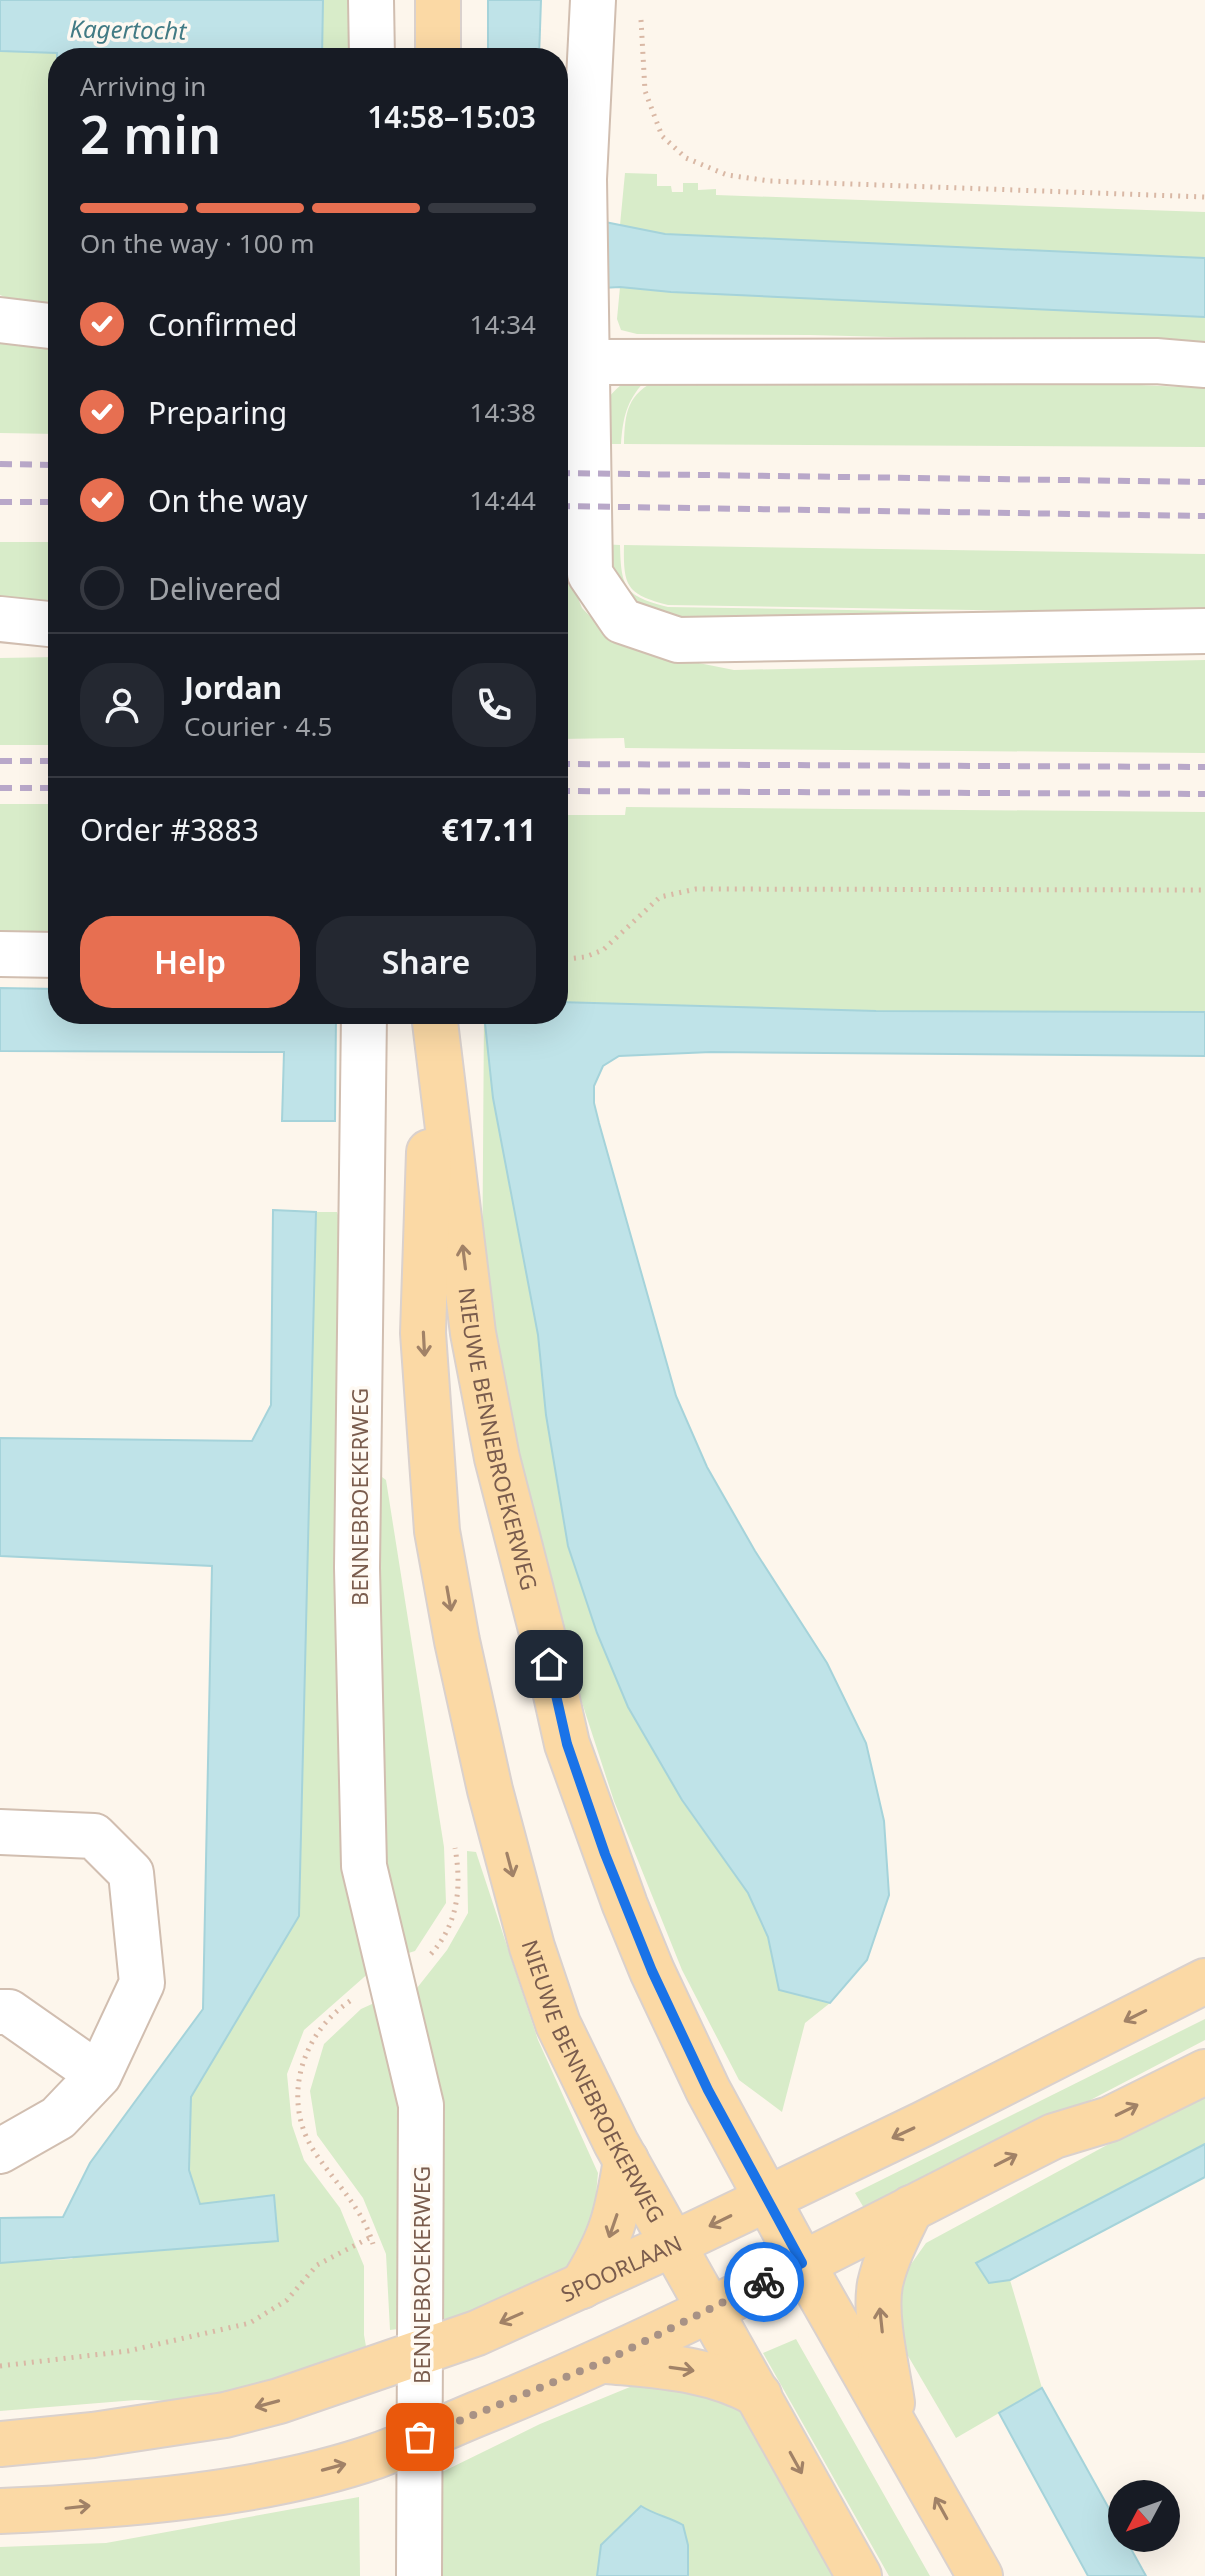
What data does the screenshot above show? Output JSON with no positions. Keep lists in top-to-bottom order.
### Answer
{
  "streets": {
    "main road": ["NIEUWE BENNEBROEKERWEG", "SPOORLAAN"],
    "street": ["BENNEBROEKERWEG"]
  },
  "crossings": [
    ["NIEUWE BENNEBROEKERWEG", "SPOORLAAN"],
    ["BENNEBROEKERWEG", "SPOORLAAN"]
  ],
  "water": ["Kagertocht"],
  "north": "bottom left",
  "page": {
    "heading": ["2 min", "Arriving in", "14:58–15:03"],
    "panel": [
      "Jordan",
      "Courier · 4.5",
      "Order #3883",
      "€17.11"
    ],
    "bar": "On the way · 100 m",
    "list": [
      ["Confirmed", "14:34"],
      ["Preparing", "14:38"],
      ["On the way", "14:44"],
      "Delivered"
    ],
    "buttons": ["Help", "Share"]
  }
}
